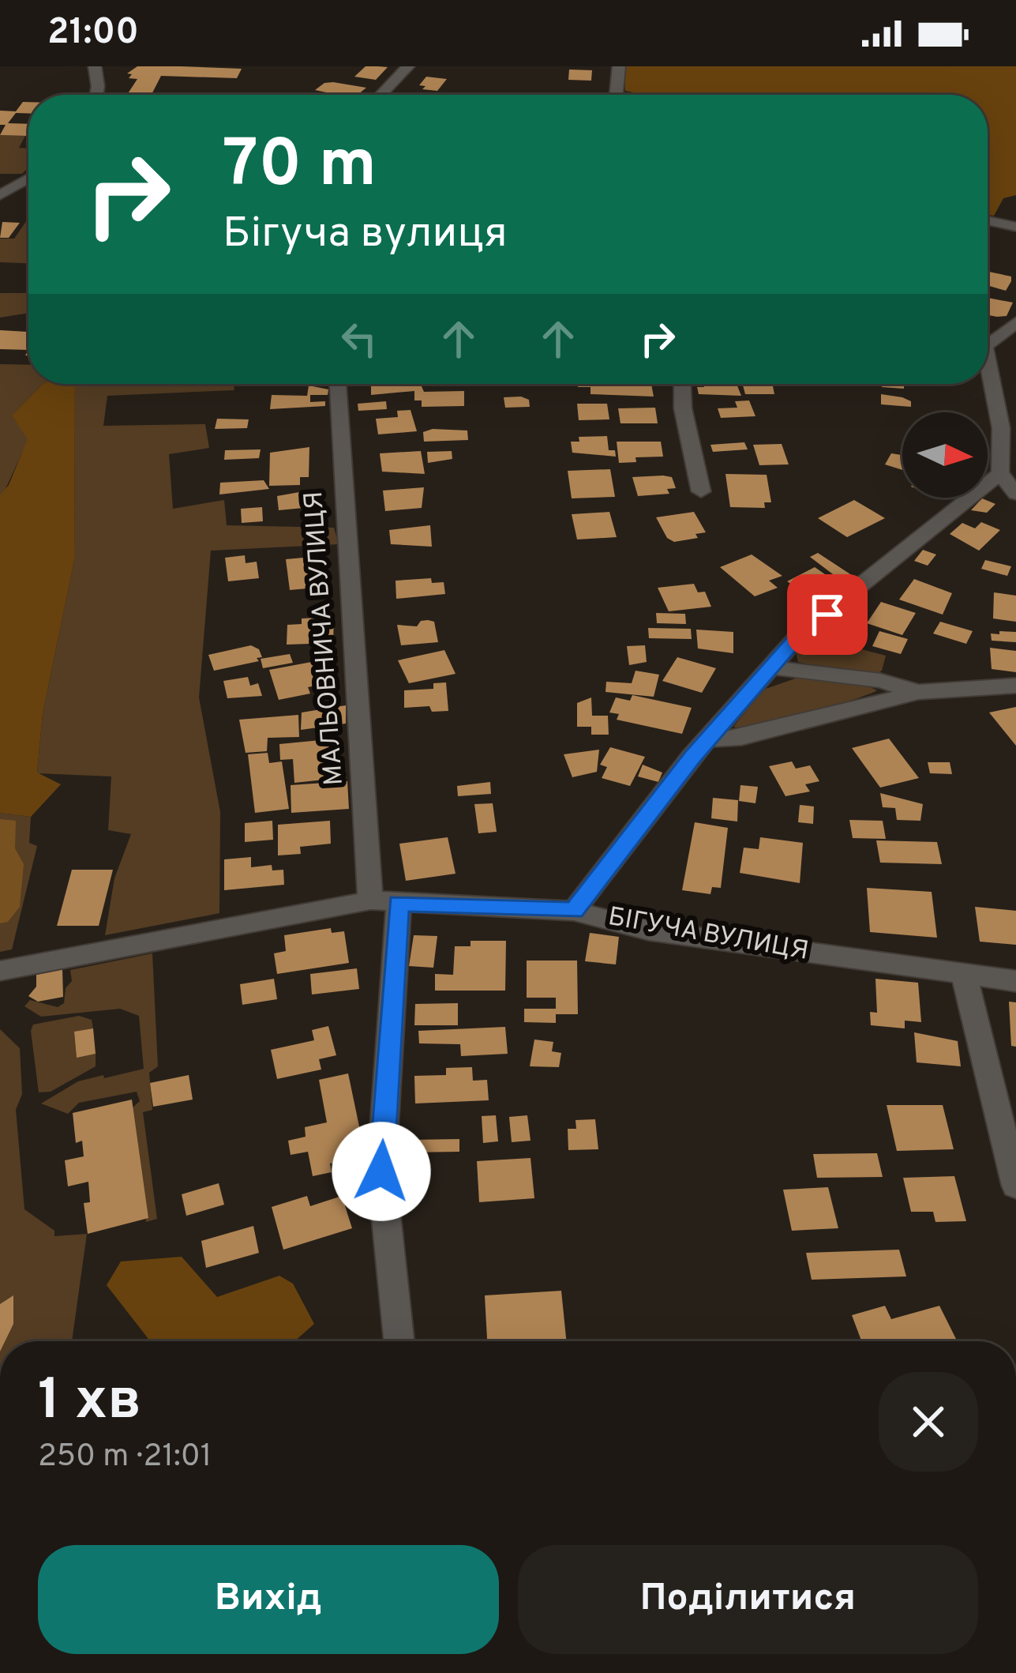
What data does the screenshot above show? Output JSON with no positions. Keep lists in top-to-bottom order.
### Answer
{
  "streets": {
    "street": ["МАЛЬОВНИЧА ВУЛИЦЯ", "БІГУЧА ВУЛИЦЯ"]
  },
  "crossings": [
    ["МАЛЬОВНИЧА ВУЛИЦЯ", "БІГУЧА ВУЛИЦЯ"]
  ],
  "north": "right",
  "page": {
    "status": "21:00",
    "turn": ["70 m", "Бігуча вулиця"],
    "heading": ["1 хв", "250 m · 21:01"],
    "buttons": ["Вихід", "Поділитися"]
  }
}
